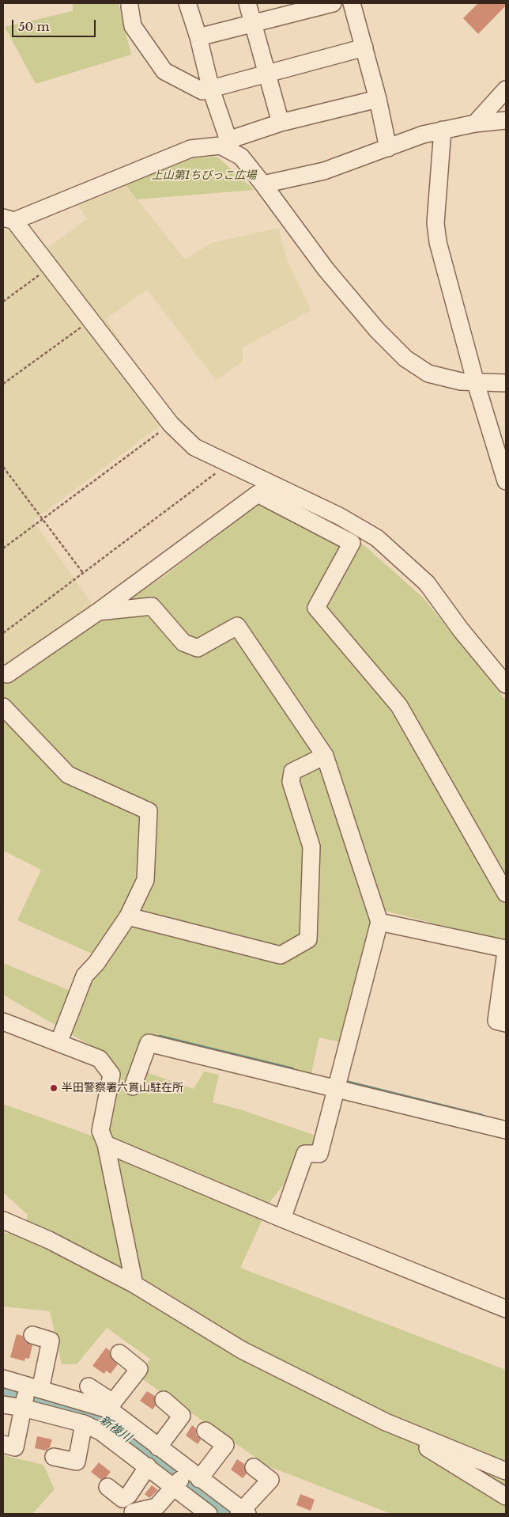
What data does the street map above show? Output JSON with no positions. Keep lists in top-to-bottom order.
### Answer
{
  "water": ["新複川"],
  "parks": ["上山第1ちびっこ広場"],
  "places": ["半田警察署六貫山駐在所"],
  "scale_bar": "50 m"
}
